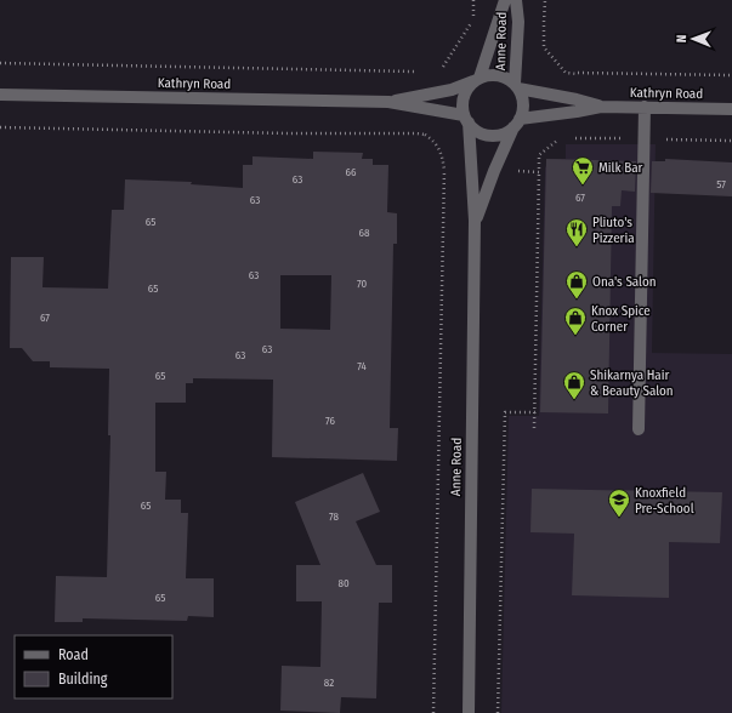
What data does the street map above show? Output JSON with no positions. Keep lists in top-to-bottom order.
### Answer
{
  "streets": {
    "street": ["Anne Road", "Kathryn Road"]
  },
  "crossings": [
    ["Anne Road", "Kathryn Road"]
  ],
  "places": {
    "supermarket": ["Milk Bar"],
    "restaurant": ["Pliuto's Pizzeria"],
    "shop": ["Ona's Salon", "Knox Spice Corner", "Shikarnya Hair & Beauty Salon"],
    "school or university": ["Knoxfield Pre-School"]
  },
  "house_numbers": [
    "66",
    "63",
    "57",
    "67",
    "63",
    "65",
    "68",
    "63",
    "70",
    "65",
    "67",
    "63",
    "63",
    "74",
    "65",
    "76",
    "65",
    "78",
    "80",
    "65",
    "82"
  ],
  "legend": ["Road", "Building"],
  "north": "left"
}
